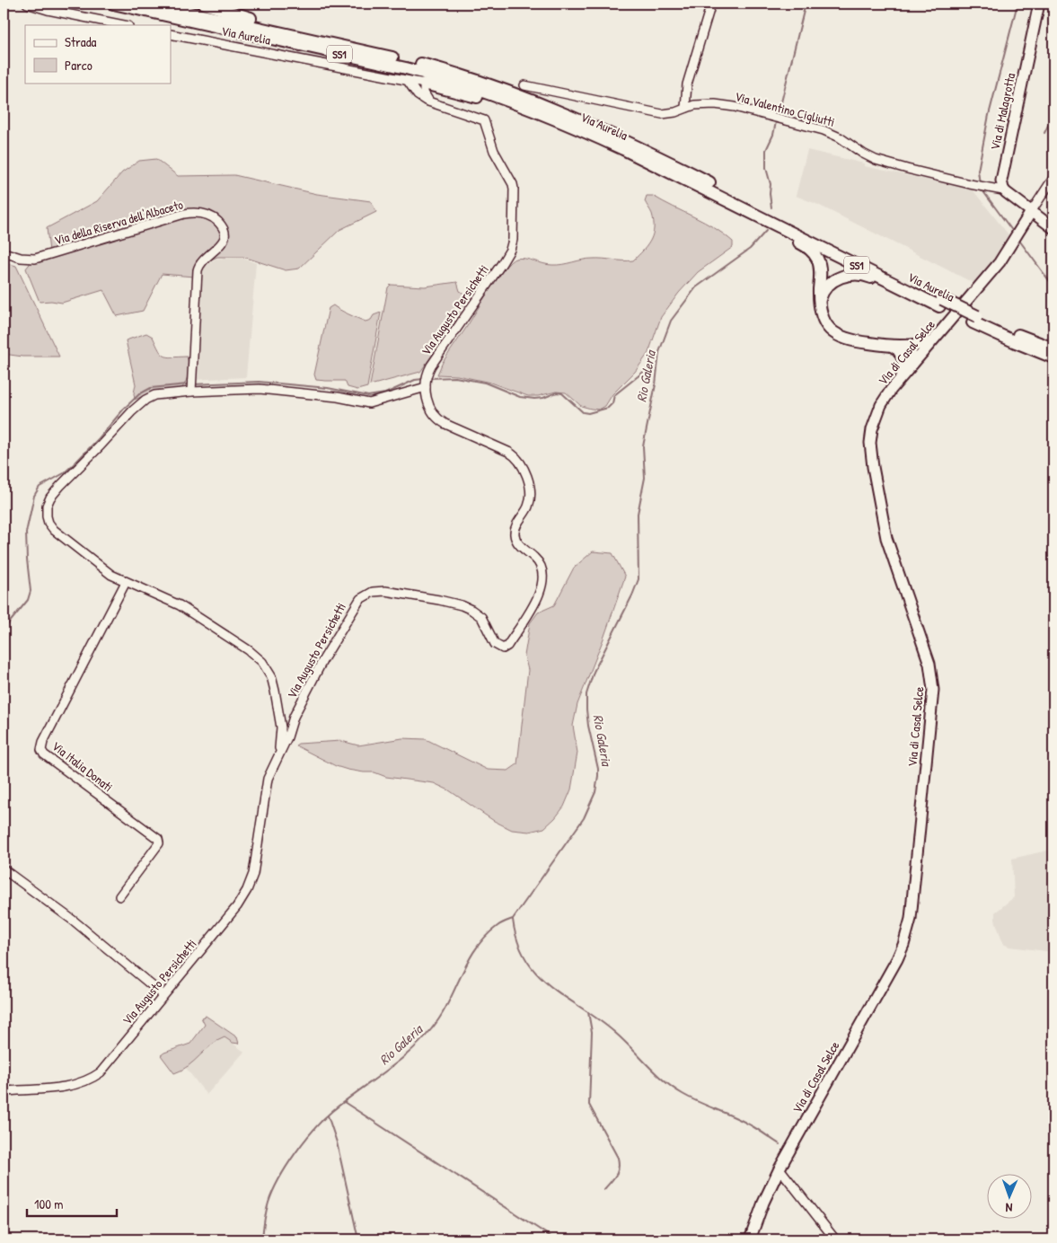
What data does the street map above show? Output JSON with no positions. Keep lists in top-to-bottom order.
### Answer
{
  "streets": {
    "highway": ["Via Aurelia", "SS1"],
    "main road": ["Via di Malagrotta", "Via di Casal Selce"],
    "street": [
      "Via Valentino Cigliutti",
      "Via della Riserva dell'Albaceto",
      "Via Augusto Persichetti",
      "Via Italia Donati"
    ]
  },
  "crossings": [
    ["Via Aurelia", "Via Augusto Persichetti"],
    ["Via Valentino Cigliutti", "Via di Malagrotta"]
  ],
  "water": ["Rio Galeria"],
  "legend": ["Strada", "Parco"],
  "scale_bar": "100 m",
  "north": "bottom"
}
